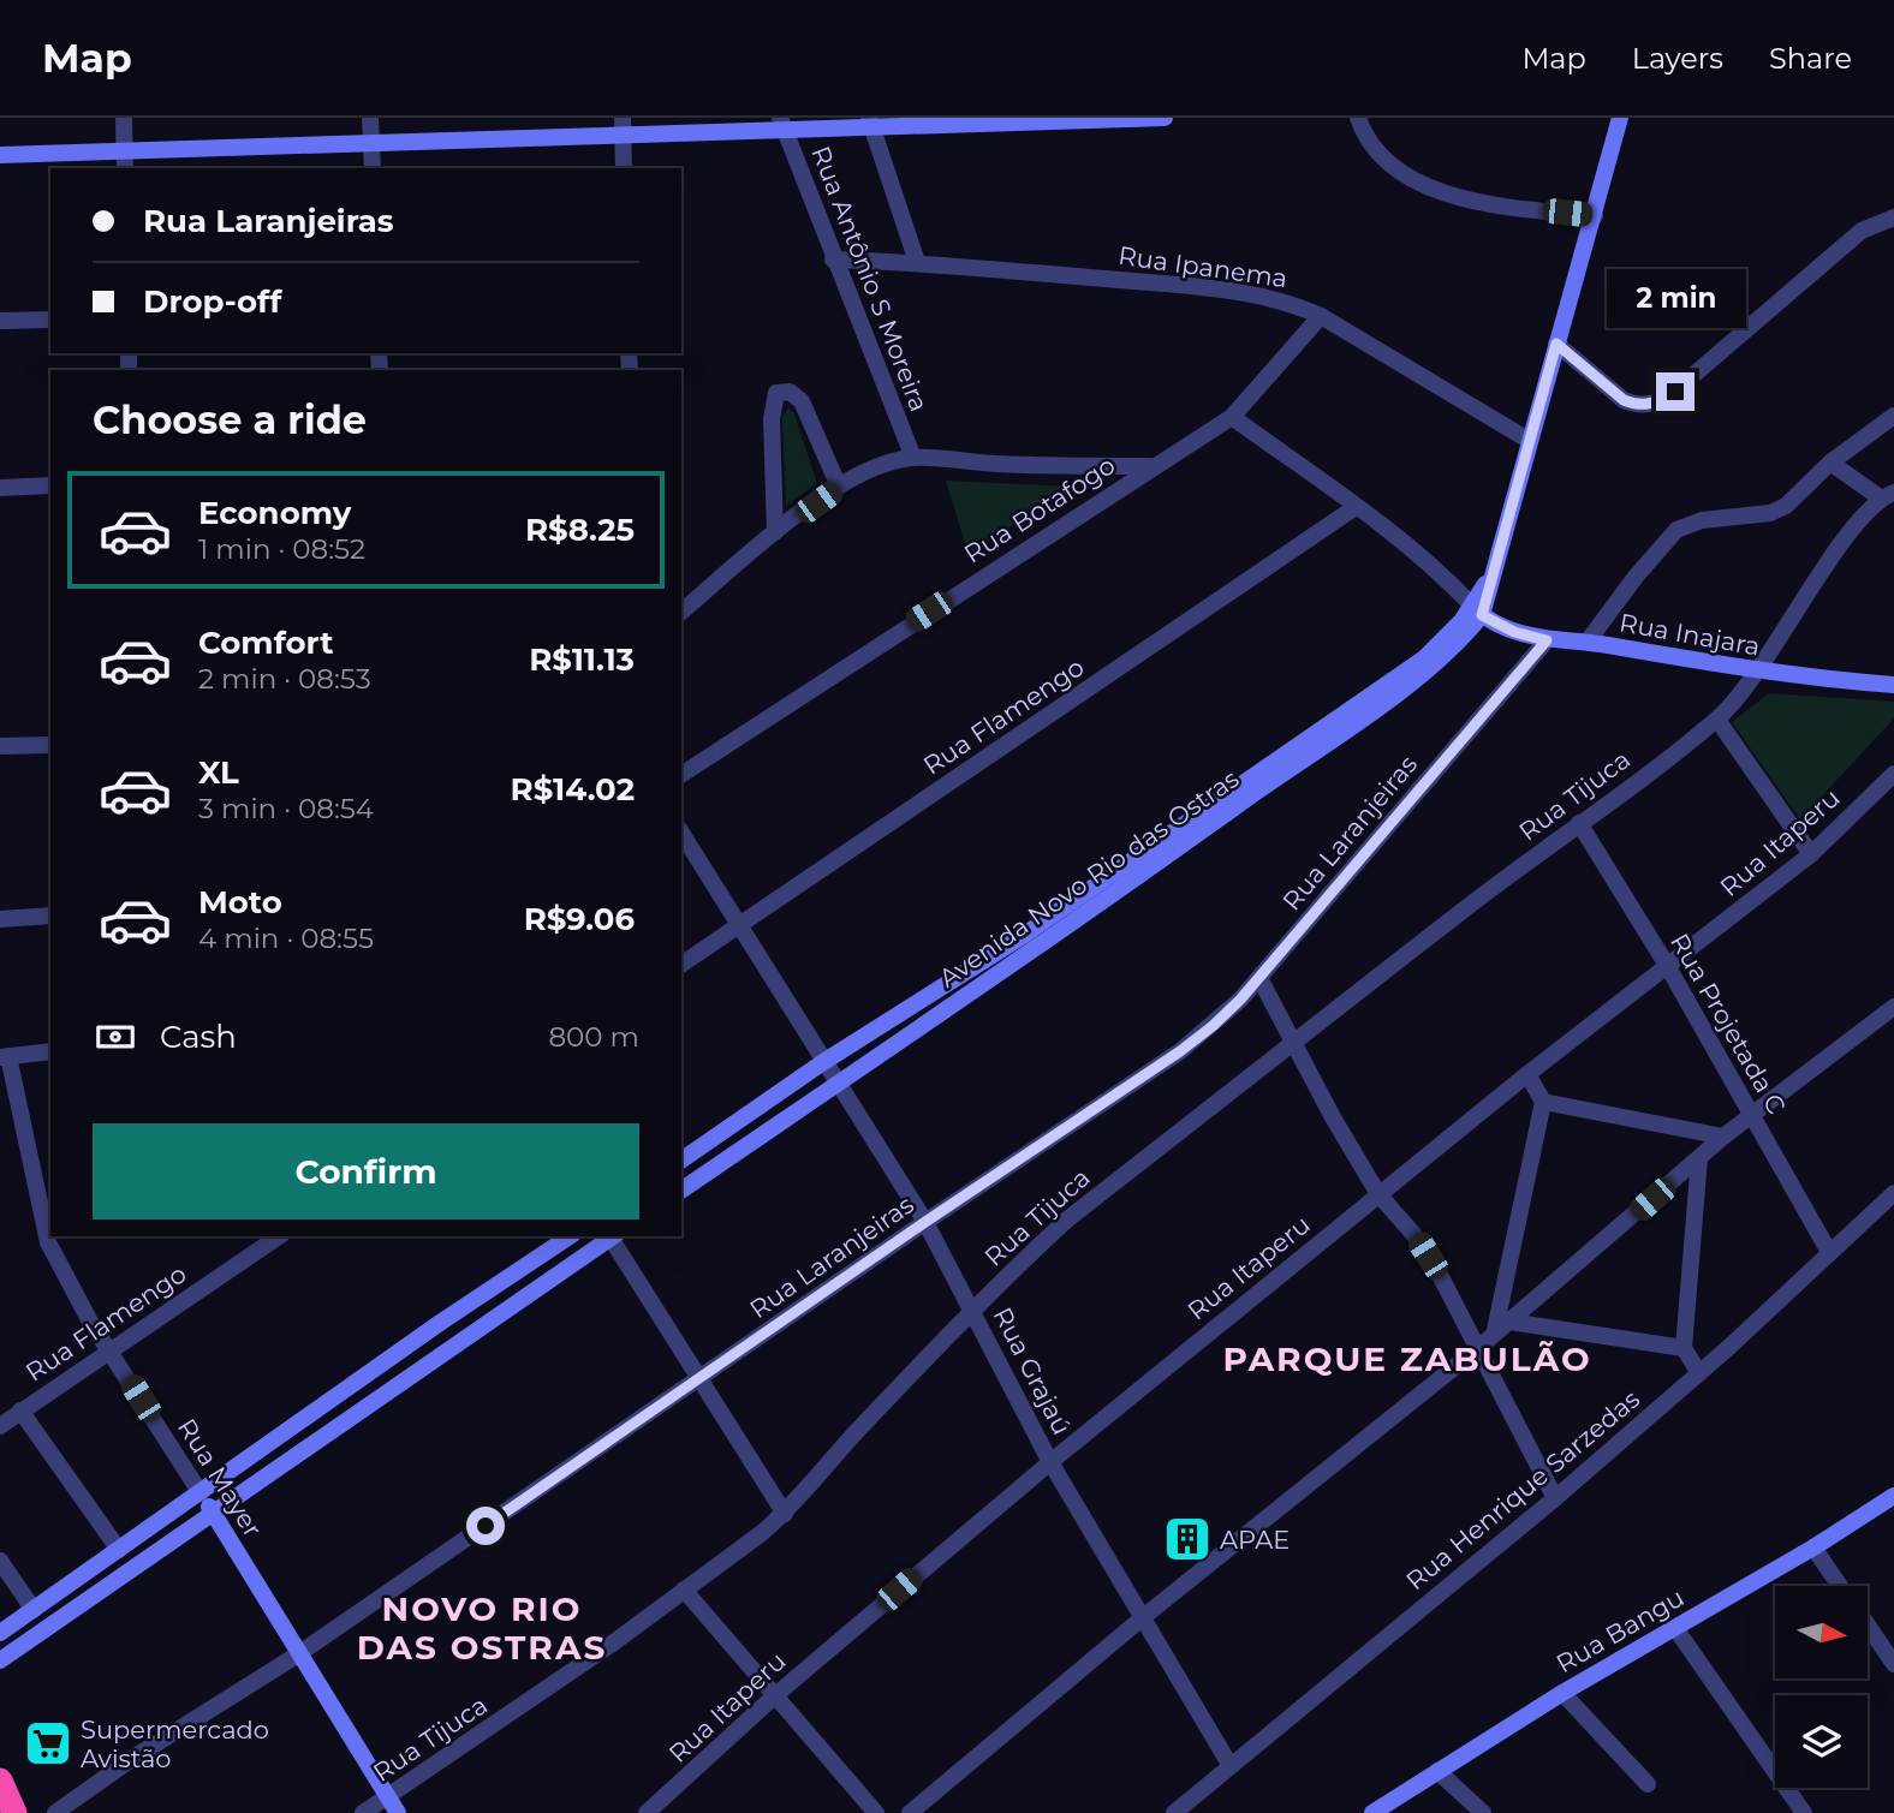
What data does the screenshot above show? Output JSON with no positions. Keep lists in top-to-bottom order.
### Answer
{
  "streets": {
    "street": [
      "Rua Ipanema",
      "Rua Antônio S Moreira",
      "Rua Botafogo",
      "Rua Inajara",
      "Rua Flamengo",
      "Rua Tijuca",
      "Rua Laranjeiras",
      "Rua Itaperu",
      "Avenida Novo Rio das Ostras",
      "Rua Projetada C",
      "Rua Grajaú",
      "Rua Mayer",
      "Rua Henrique Sarzedas",
      "Rua Bangu"
    ]
  },
  "crossings": [
    ["Rua Ipanema", "Rua Antônio S Moreira"],
    ["Rua Ipanema", "Rua Botafogo"],
    ["Rua Ipanema", "Avenida Novo Rio das Ostras"],
    ["Rua Inajara", "Rua Tijuca"],
    ["Rua Inajara", "Rua Laranjeiras"],
    ["Rua Inajara", "Avenida Novo Rio das Ostras"],
    ["Rua Flamengo", "Rua Grajaú"],
    ["Rua Flamengo", "Rua Mayer"],
    ["Rua Tijuca", "Rua Projetada C"],
    ["Rua Tijuca", "Rua Grajaú"],
    ["Rua Tijuca", "Rua Mayer"],
    ["Rua Laranjeiras", "Rua Grajaú"],
    ["Rua Laranjeiras", "Rua Mayer"],
    ["Rua Itaperu", "Rua Projetada C"],
    ["Rua Itaperu", "Rua Grajaú"],
    ["Avenida Novo Rio das Ostras", "Rua Grajaú"],
    ["Rua Projetada C", "Rua Henrique Sarzedas"],
    ["Rua Grajaú", "Rua Henrique Sarzedas"]
  ],
  "districts": ["PARQUE ZABULÃO", "NOVO RIO DAS OSTRAS"],
  "places": {
    "building": ["APAE"],
    "supermarket": ["Supermercado Avistão"]
  },
  "north": "right",
  "page": {
    "header": "Map",
    "nav": ["Map", "Layers", "Share"],
    "banner": ["Rua Laranjeiras", "Drop-off"],
    "bubble": "2 min",
    "heading": "Choose a ride",
    "list": [
      {
        "name": "Economy",
        "note": "1 min · 08:52",
        "value": "R$8.25"
      },
      {
        "name": "Comfort",
        "note": "2 min · 08:53",
        "value": "R$11.13"
      },
      {
        "name": "XL",
        "note": "3 min · 08:54",
        "value": "R$14.02"
      },
      {
        "name": "Moto",
        "note": "4 min · 08:55",
        "value": "R$9.06"
      }
    ],
    "pay": ["Cash", "800 m"],
    "buttons": "Confirm"
  }
}
